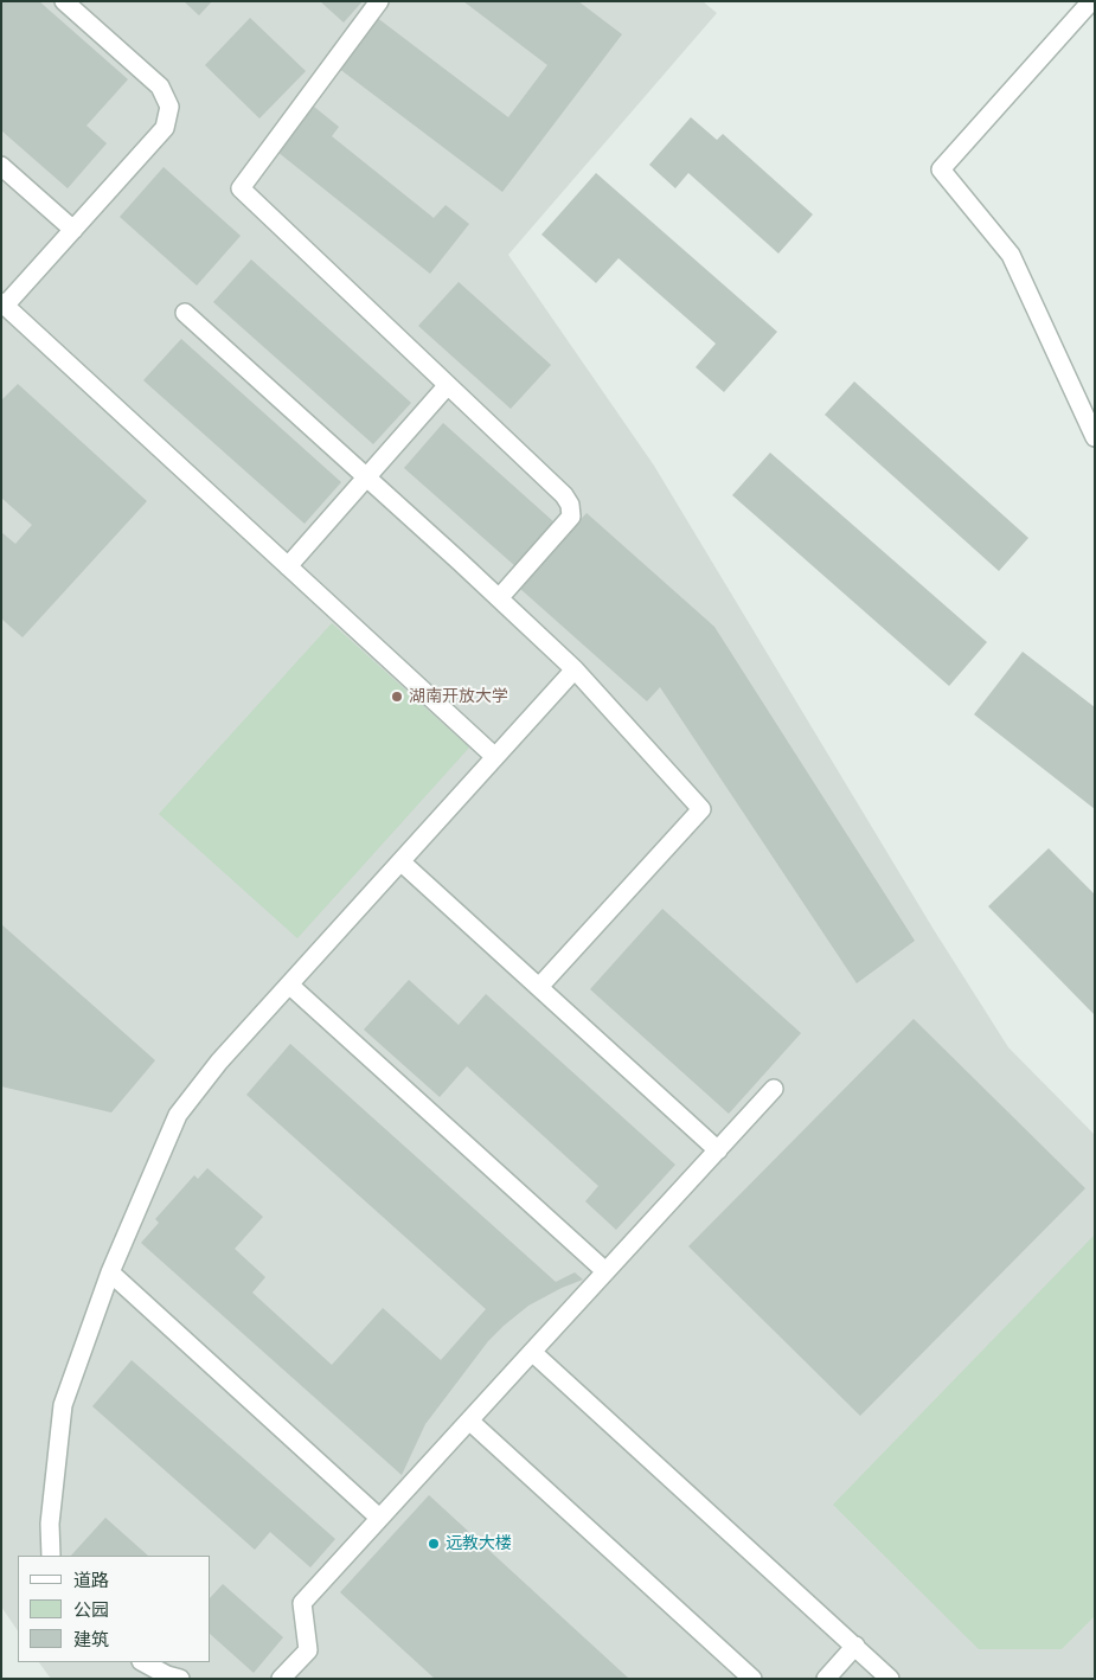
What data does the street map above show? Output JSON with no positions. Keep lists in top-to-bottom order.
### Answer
{
  "places": ["湖南开放大学", "远教大楼"],
  "legend": ["道路", "公园", "建筑"]
}
